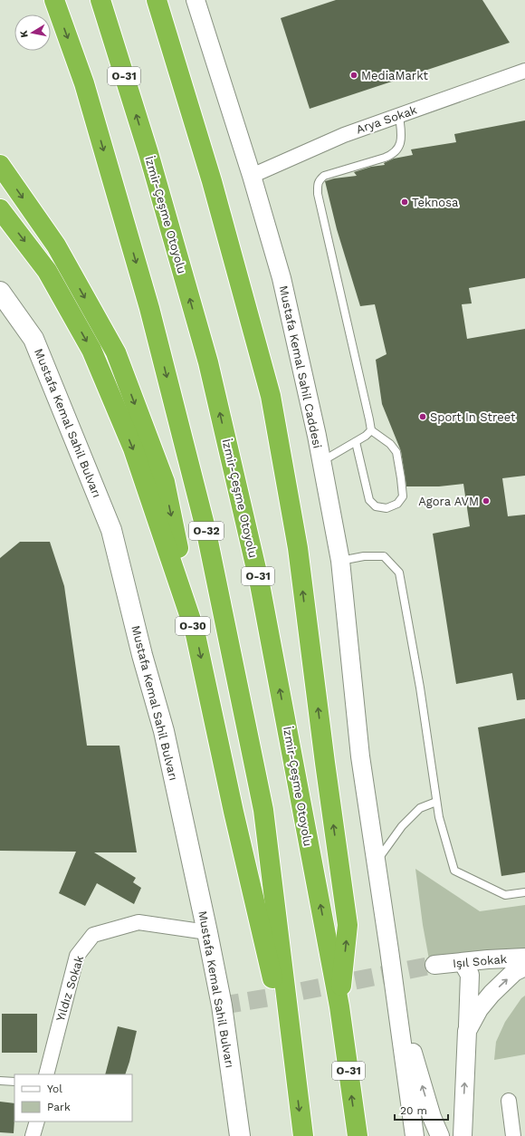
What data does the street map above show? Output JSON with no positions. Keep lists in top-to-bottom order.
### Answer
{
  "streets": {
    "highway": [
      "O-31",
      "İzmir-Çeşme Otoyolu",
      "O-32",
      "O-30"
    ],
    "main road": ["Mustafa Kemal Sahil Bulvarı"],
    "street": [
      "Arya Sokak",
      "Mustafa Kemal Sahil Caddesi",
      "Işıl Sokak",
      "Yıldız Sokak"
    ]
  },
  "crossings": [
    ["Arya Sokak", "Mustafa Kemal Sahil Caddesi"],
    ["Mustafa Kemal Sahil Bulvarı", "Yıldız Sokak"],
    ["O-32", "O-30"]
  ],
  "places": [
    "MediaMarkt",
    "Teknosa",
    "Sport In Street",
    "Agora AVM"
  ],
  "legend": ["Yol", "Park"],
  "scale_bar": "20 m",
  "north": "left"
}
